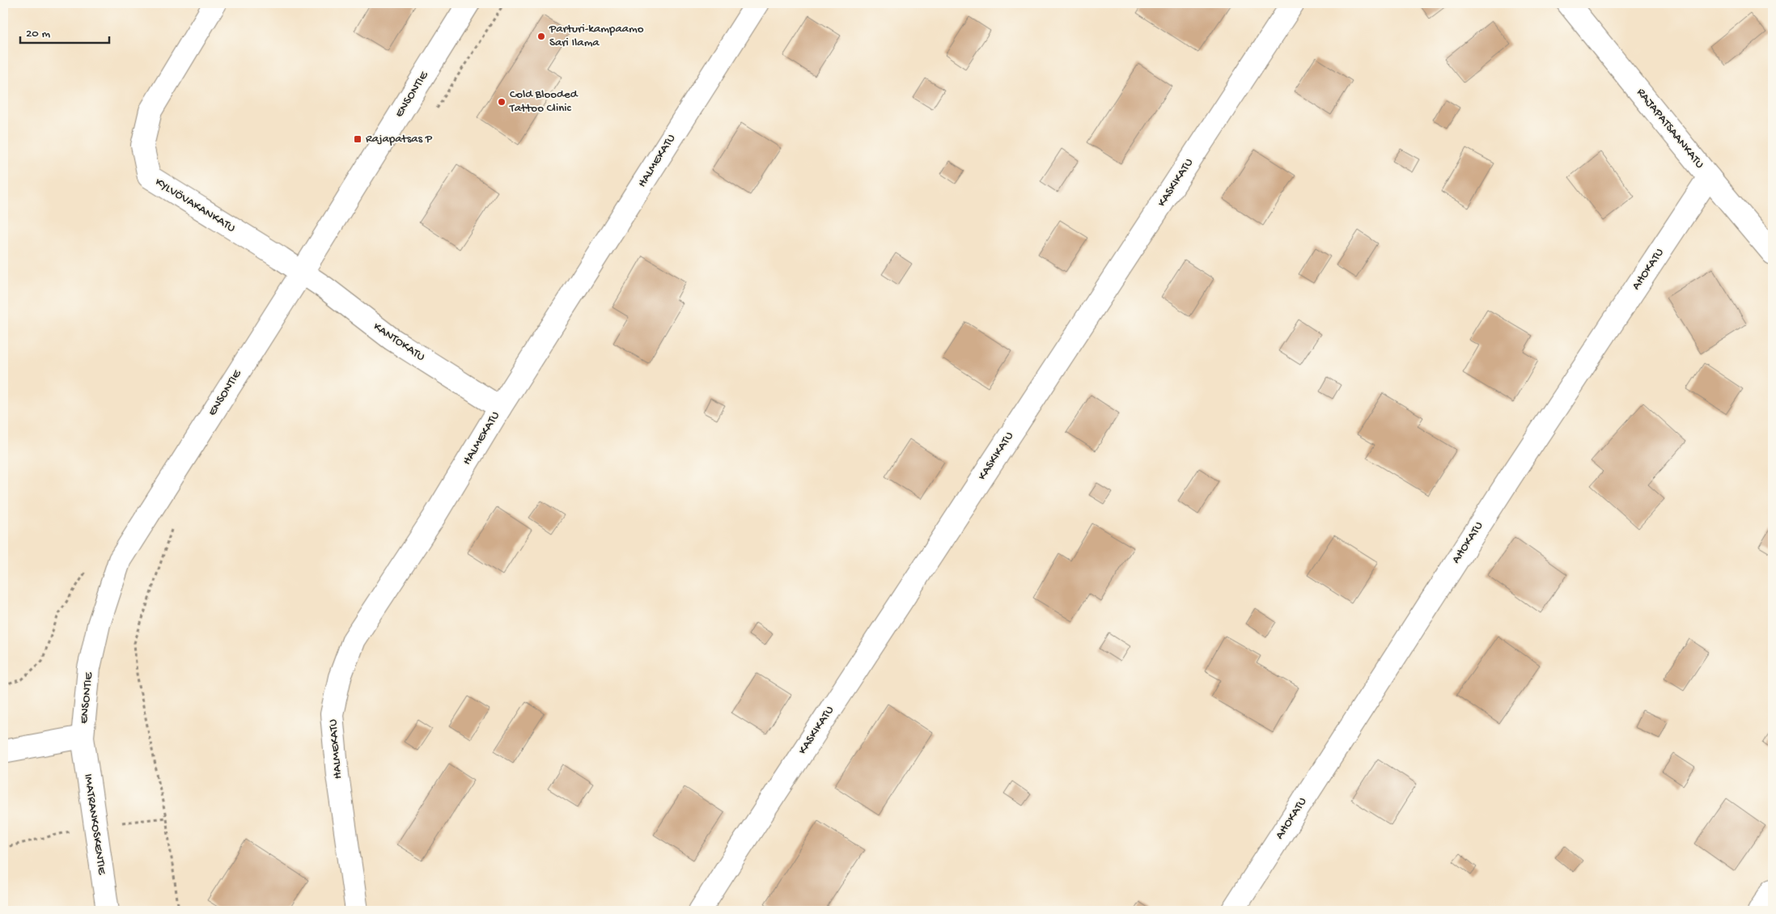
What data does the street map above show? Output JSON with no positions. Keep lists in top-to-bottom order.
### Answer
{
  "streets": {
    "street": [
      "ENSONTIE",
      "RAJAPATSAANKATU",
      "HALMEKATU",
      "KASKIKATU",
      "KYLVÖVAKANKATU",
      "AHOKATU",
      "KANTOKATU",
      "IMATRANKOSKENTIE"
    ]
  },
  "crossings": [
    ["ENSONTIE", "KYLVÖVAKANKATU"],
    ["ENSONTIE", "KANTOKATU"],
    ["ENSONTIE", "IMATRANKOSKENTIE"],
    ["RAJAPATSAANKATU", "AHOKATU"],
    ["HALMEKATU", "KANTOKATU"],
    ["KYLVÖVAKANKATU", "KANTOKATU"]
  ],
  "places": {
    "other": ["Parturi-kampaamo Sari Ilama", "Cold Blooded Tattoo Clinic"],
    "transit": ["Rajapatsas P"]
  },
  "scale_bar": "20 m"
}
